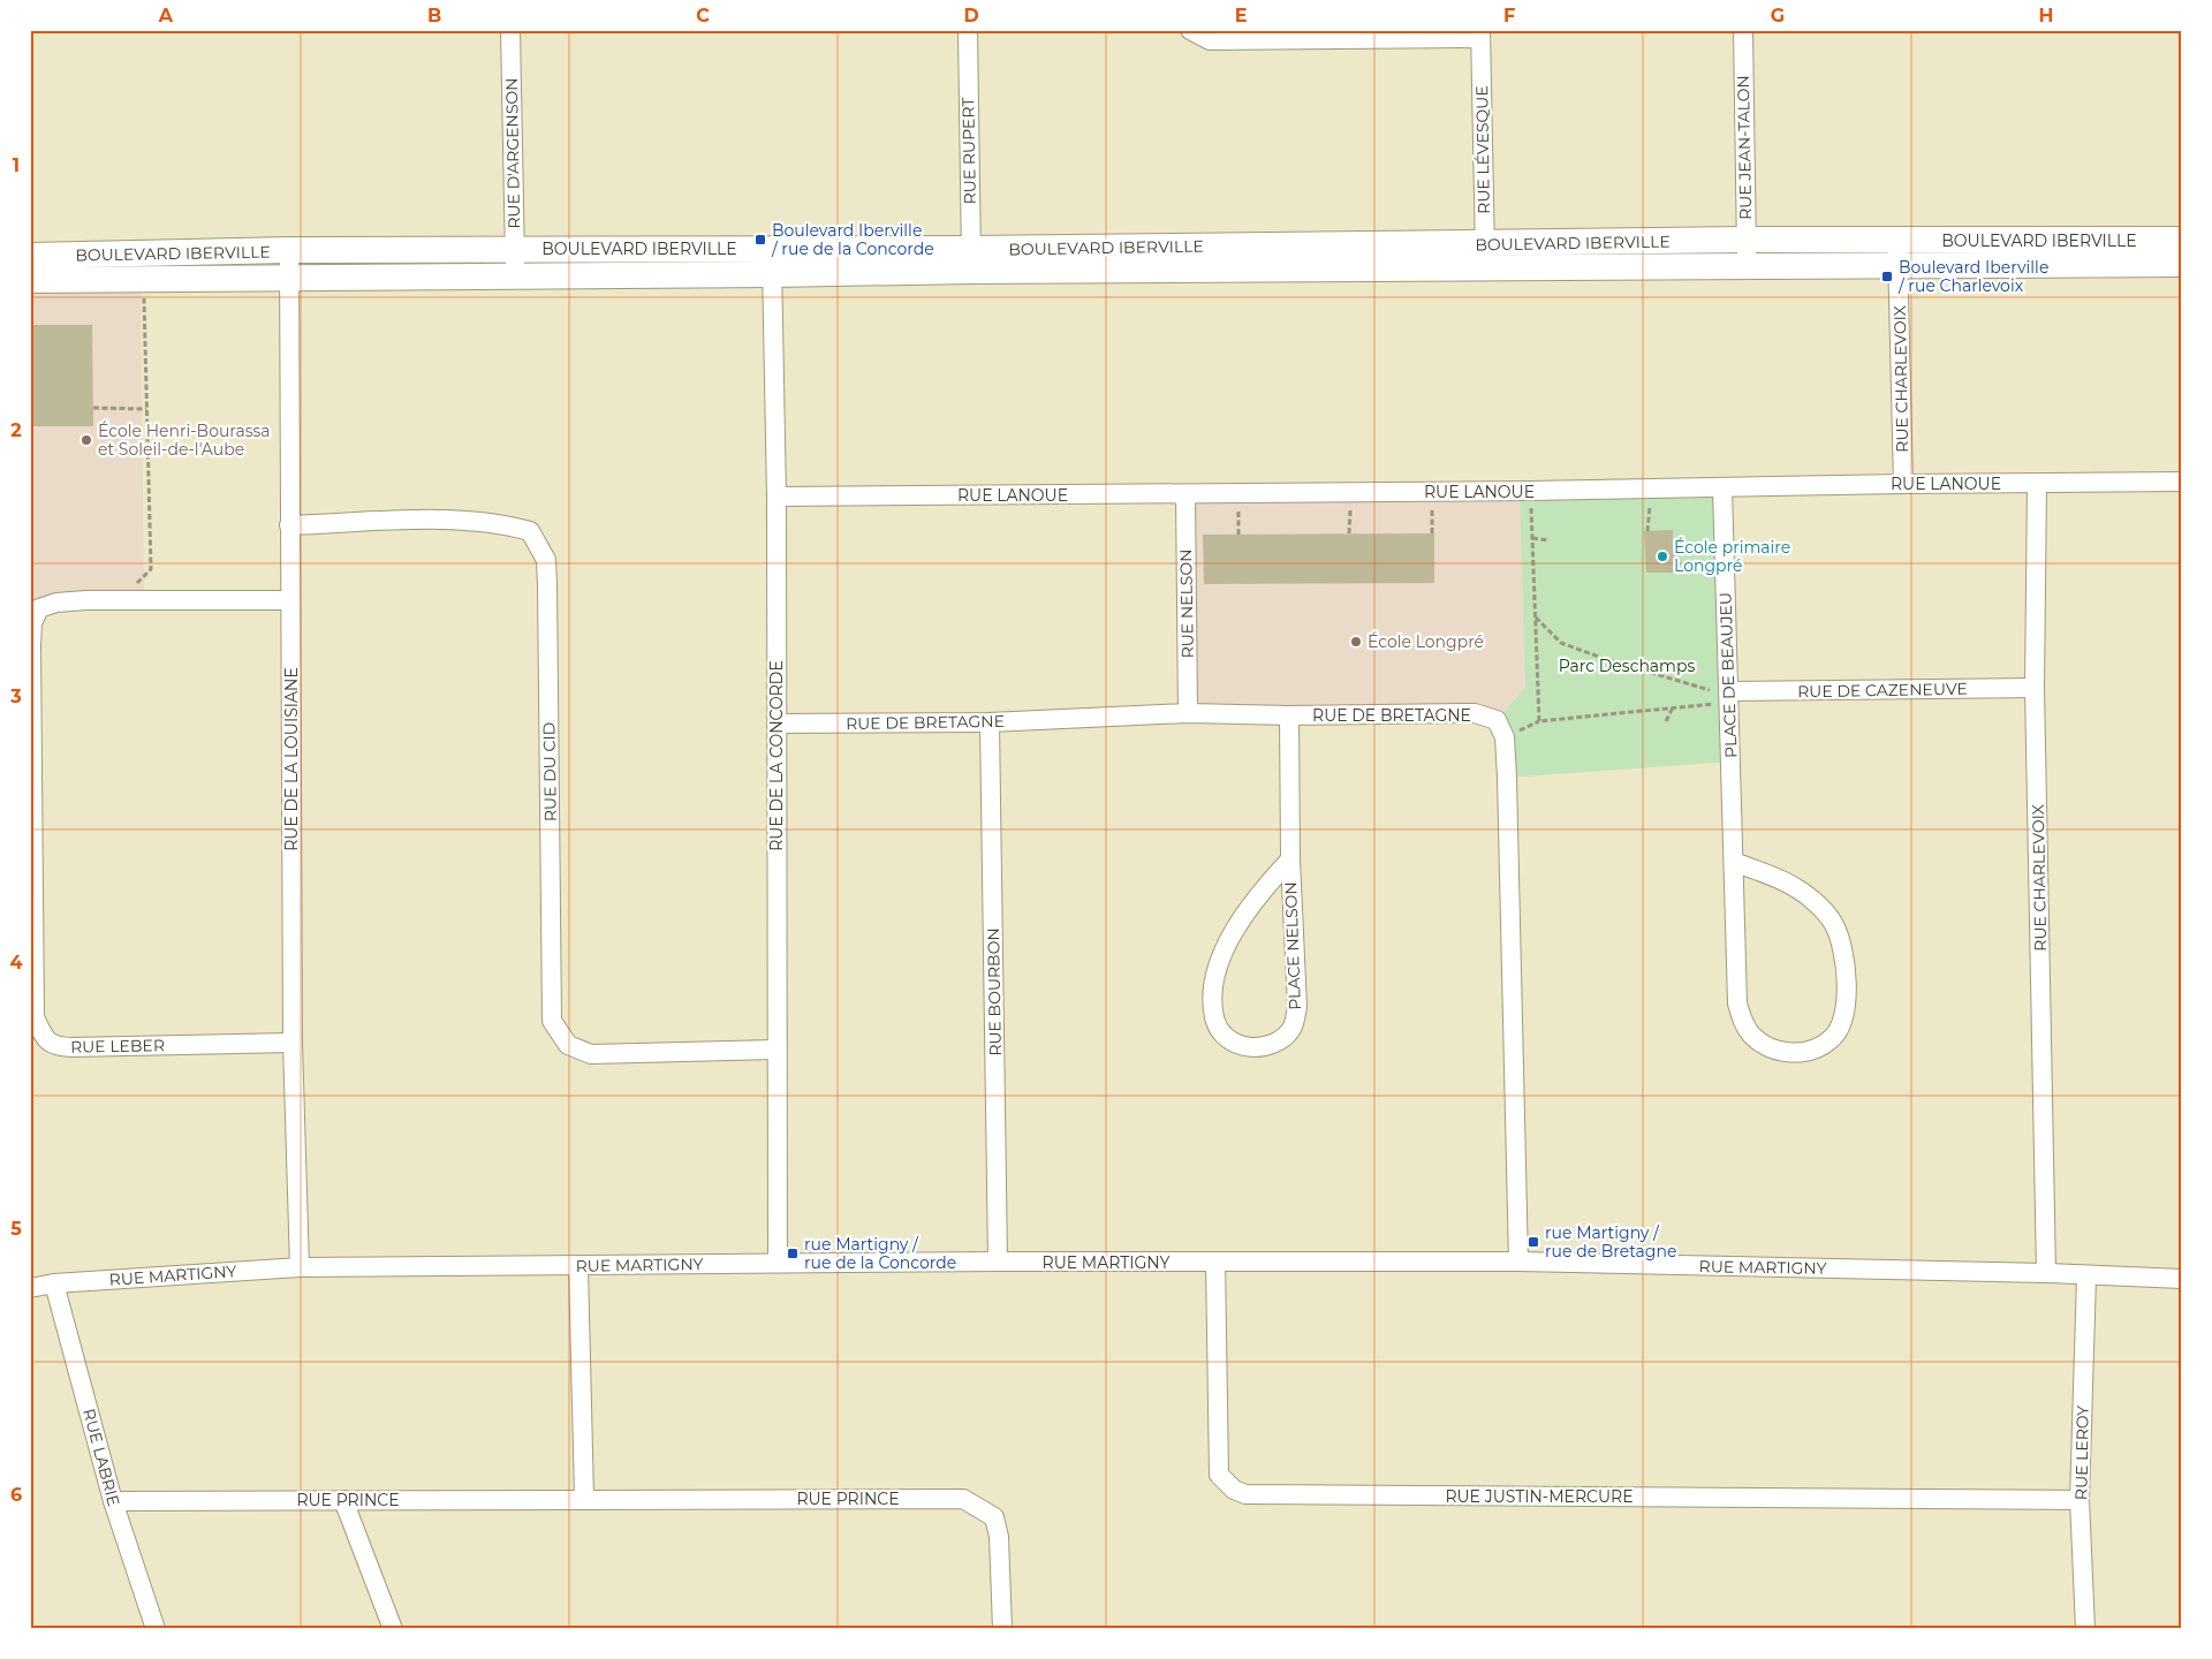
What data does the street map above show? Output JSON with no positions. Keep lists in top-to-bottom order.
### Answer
{
  "streets": {
    "street": [
      "RUE JEAN-TALON",
      "RUE LÉVESQUE",
      "RUE RUPERT",
      "RUE D'ARGENSON",
      "BOULEVARD IBERVILLE",
      "RUE CHARLEVOIX",
      "RUE LANOUE",
      "RUE NELSON",
      "PLACE DE BEAUJEU",
      "RUE DE CAZENEUVE",
      "RUE DE BRETAGNE",
      "RUE DE LA CONCORDE",
      "RUE DE LA LOUISIANE",
      "RUE DU CID",
      "PLACE NELSON",
      "RUE BOURBON",
      "RUE LEBER",
      "RUE MARTIGNY",
      "RUE LEROY",
      "RUE LABRIE",
      "RUE JUSTIN-MERCURE",
      "RUE PRINCE"
    ]
  },
  "crossings": [
    ["RUE JEAN-TALON", "BOULEVARD IBERVILLE"],
    ["RUE LÉVESQUE", "BOULEVARD IBERVILLE"],
    ["RUE RUPERT", "BOULEVARD IBERVILLE"],
    ["RUE D'ARGENSON", "BOULEVARD IBERVILLE"],
    ["BOULEVARD IBERVILLE", "RUE CHARLEVOIX"],
    ["BOULEVARD IBERVILLE", "RUE DE LA CONCORDE"],
    ["BOULEVARD IBERVILLE", "RUE DE LA LOUISIANE"],
    ["RUE CHARLEVOIX", "RUE LANOUE"],
    ["RUE CHARLEVOIX", "RUE DE CAZENEUVE"],
    ["RUE CHARLEVOIX", "RUE MARTIGNY"],
    ["RUE LANOUE", "RUE NELSON"],
    ["RUE LANOUE", "PLACE DE BEAUJEU"],
    ["RUE LANOUE", "RUE DE LA CONCORDE"],
    ["RUE NELSON", "RUE DE BRETAGNE"],
    ["PLACE DE BEAUJEU", "RUE DE CAZENEUVE"],
    ["RUE DE BRETAGNE", "RUE DE LA CONCORDE"],
    ["RUE DE BRETAGNE", "PLACE NELSON"],
    ["RUE DE BRETAGNE", "RUE BOURBON"],
    ["RUE DE BRETAGNE", "RUE MARTIGNY"],
    ["RUE DE LA CONCORDE", "RUE DU CID"],
    ["RUE DE LA CONCORDE", "RUE MARTIGNY"],
    ["RUE DE LA LOUISIANE", "RUE DU CID"],
    ["RUE DE LA LOUISIANE", "RUE LEBER"],
    ["RUE DE LA LOUISIANE", "RUE MARTIGNY"],
    ["RUE BOURBON", "RUE MARTIGNY"],
    ["RUE MARTIGNY", "RUE LEROY"],
    ["RUE MARTIGNY", "RUE LABRIE"],
    ["RUE MARTIGNY", "RUE JUSTIN-MERCURE"],
    ["RUE LEROY", "RUE JUSTIN-MERCURE"],
    ["RUE LABRIE", "RUE PRINCE"]
  ],
  "parks": ["Parc Deschamps"],
  "places": {
    "transit": [
      "Boulevard Iberville / rue de la Concorde",
      "Boulevard Iberville / rue Charlevoix",
      "rue Martigny / rue de Bretagne",
      "rue Martigny / rue de la Concorde"
    ],
    "other": ["École Henri-Bourassa et Soleil-de-l'Aube", "École primaire Longpré", "École Longpré"]
  },
  "grid": {
    "columns": [
      "A",
      "B",
      "C",
      "D",
      "E",
      "F",
      "G",
      "H"
    ],
    "rows": [
      "1",
      "2",
      "3",
      "4",
      "5",
      "6"
    ]
  }
}
